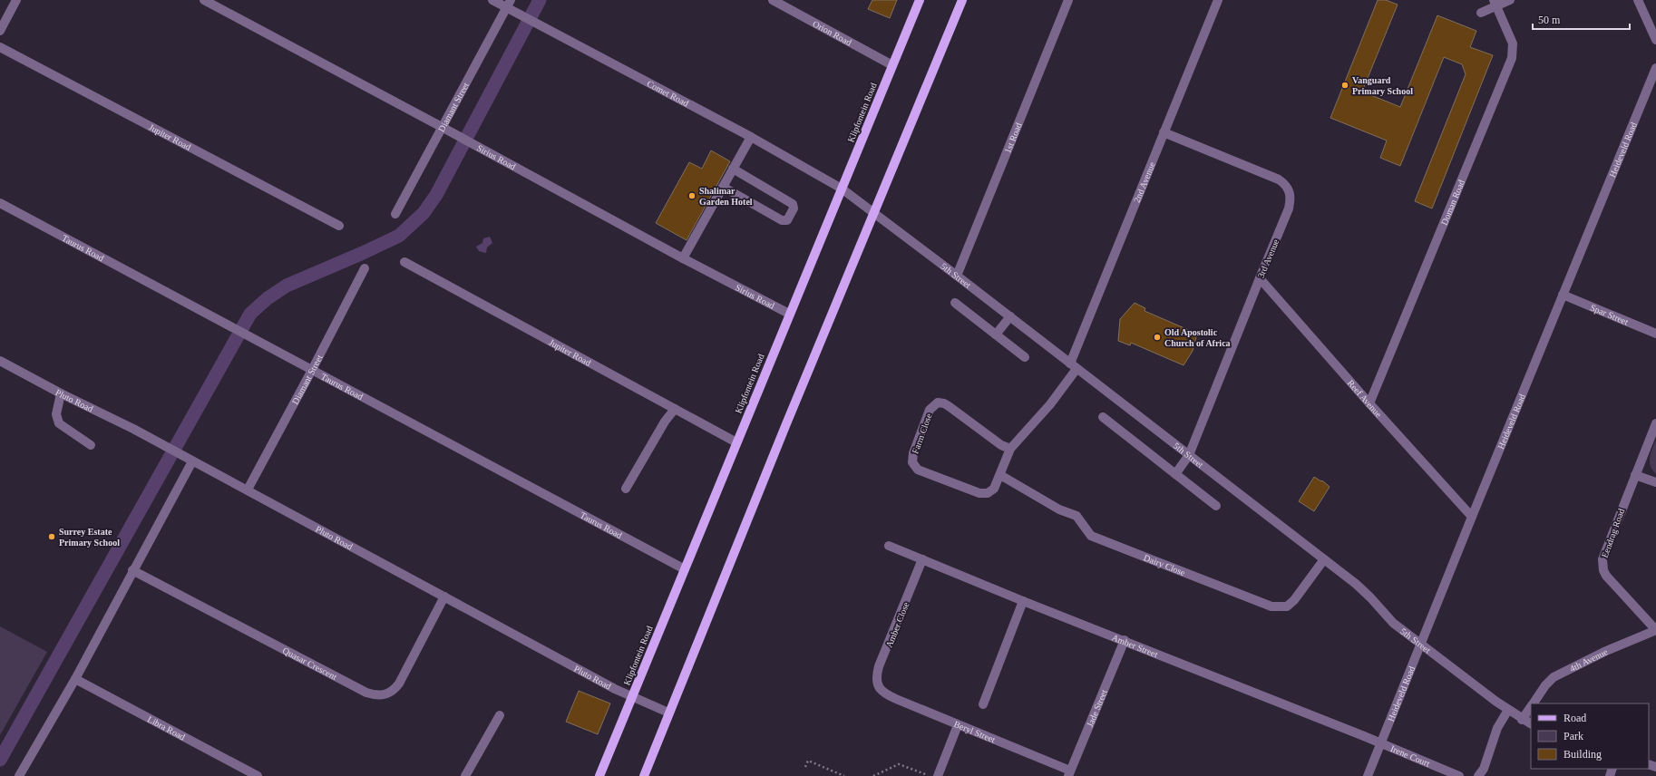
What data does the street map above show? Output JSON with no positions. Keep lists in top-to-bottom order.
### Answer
{
  "streets": {
    "main road": ["Klipfontein Road"],
    "street": [
      "Orion Road",
      "Comet Road",
      "Diamant Street",
      "Jupiter Road",
      "1st Road",
      "Heideveld Road",
      "Sirius Road",
      "2nd Avenue",
      "Doman Road",
      "Taurus Road",
      "3rd Avenue",
      "5th Street",
      "Spar Street",
      "Reef Avenue",
      "Pluto Road",
      "Farm Close",
      "Eendrag Road",
      "Dairy Close",
      "Amber Close",
      "Amber Street",
      "4th Avenue",
      "Quasar Crescent",
      "Jade Street",
      "Libra Road",
      "Beryl Street",
      "Irene Court"
    ]
  },
  "crossings": [
    ["Orion Road", "Klipfontein Road"],
    ["Comet Road", "Diamant Street"],
    ["Comet Road", "Klipfontein Road"],
    ["Comet Road", "5th Street"],
    ["Diamant Street", "Sirius Road"],
    ["Diamant Street", "Taurus Road"],
    ["Diamant Street", "Pluto Road"],
    ["Klipfontein Road", "Jupiter Road"],
    ["Klipfontein Road", "Sirius Road"],
    ["Klipfontein Road", "Taurus Road"],
    ["Klipfontein Road", "5th Street"],
    ["Klipfontein Road", "Pluto Road"],
    ["1st Road", "5th Street"],
    ["Heideveld Road", "5th Street"],
    ["Heideveld Road", "Spar Street"],
    ["Heideveld Road", "Reef Avenue"],
    ["Heideveld Road", "Amber Street"],
    ["Heideveld Road", "Irene Court"],
    ["2nd Avenue", "3rd Avenue"],
    ["2nd Avenue", "5th Street"],
    ["2nd Avenue", "Farm Close"],
    ["Doman Road", "Reef Avenue"],
    ["3rd Avenue", "5th Street"],
    ["3rd Avenue", "Reef Avenue"],
    ["5th Street", "Farm Close"],
    ["5th Street", "Dairy Close"],
    ["5th Street", "4th Avenue"],
    ["Pluto Road", "Quasar Crescent"],
    ["Farm Close", "Dairy Close"],
    ["Eendrag Road", "4th Avenue"],
    ["Amber Close", "Amber Street"],
    ["Amber Close", "Beryl Street"],
    ["Amber Street", "Jade Street"],
    ["Amber Street", "Irene Court"],
    ["Jade Street", "Beryl Street"]
  ],
  "places": [
    "Vanguard Primary School",
    "Shalimar Garden Hotel",
    "Old Apostolic Church of Africa",
    "Surrey Estate Primary School"
  ],
  "legend": ["Road", "Park", "Building"],
  "scale_bar": "50 m"
}
